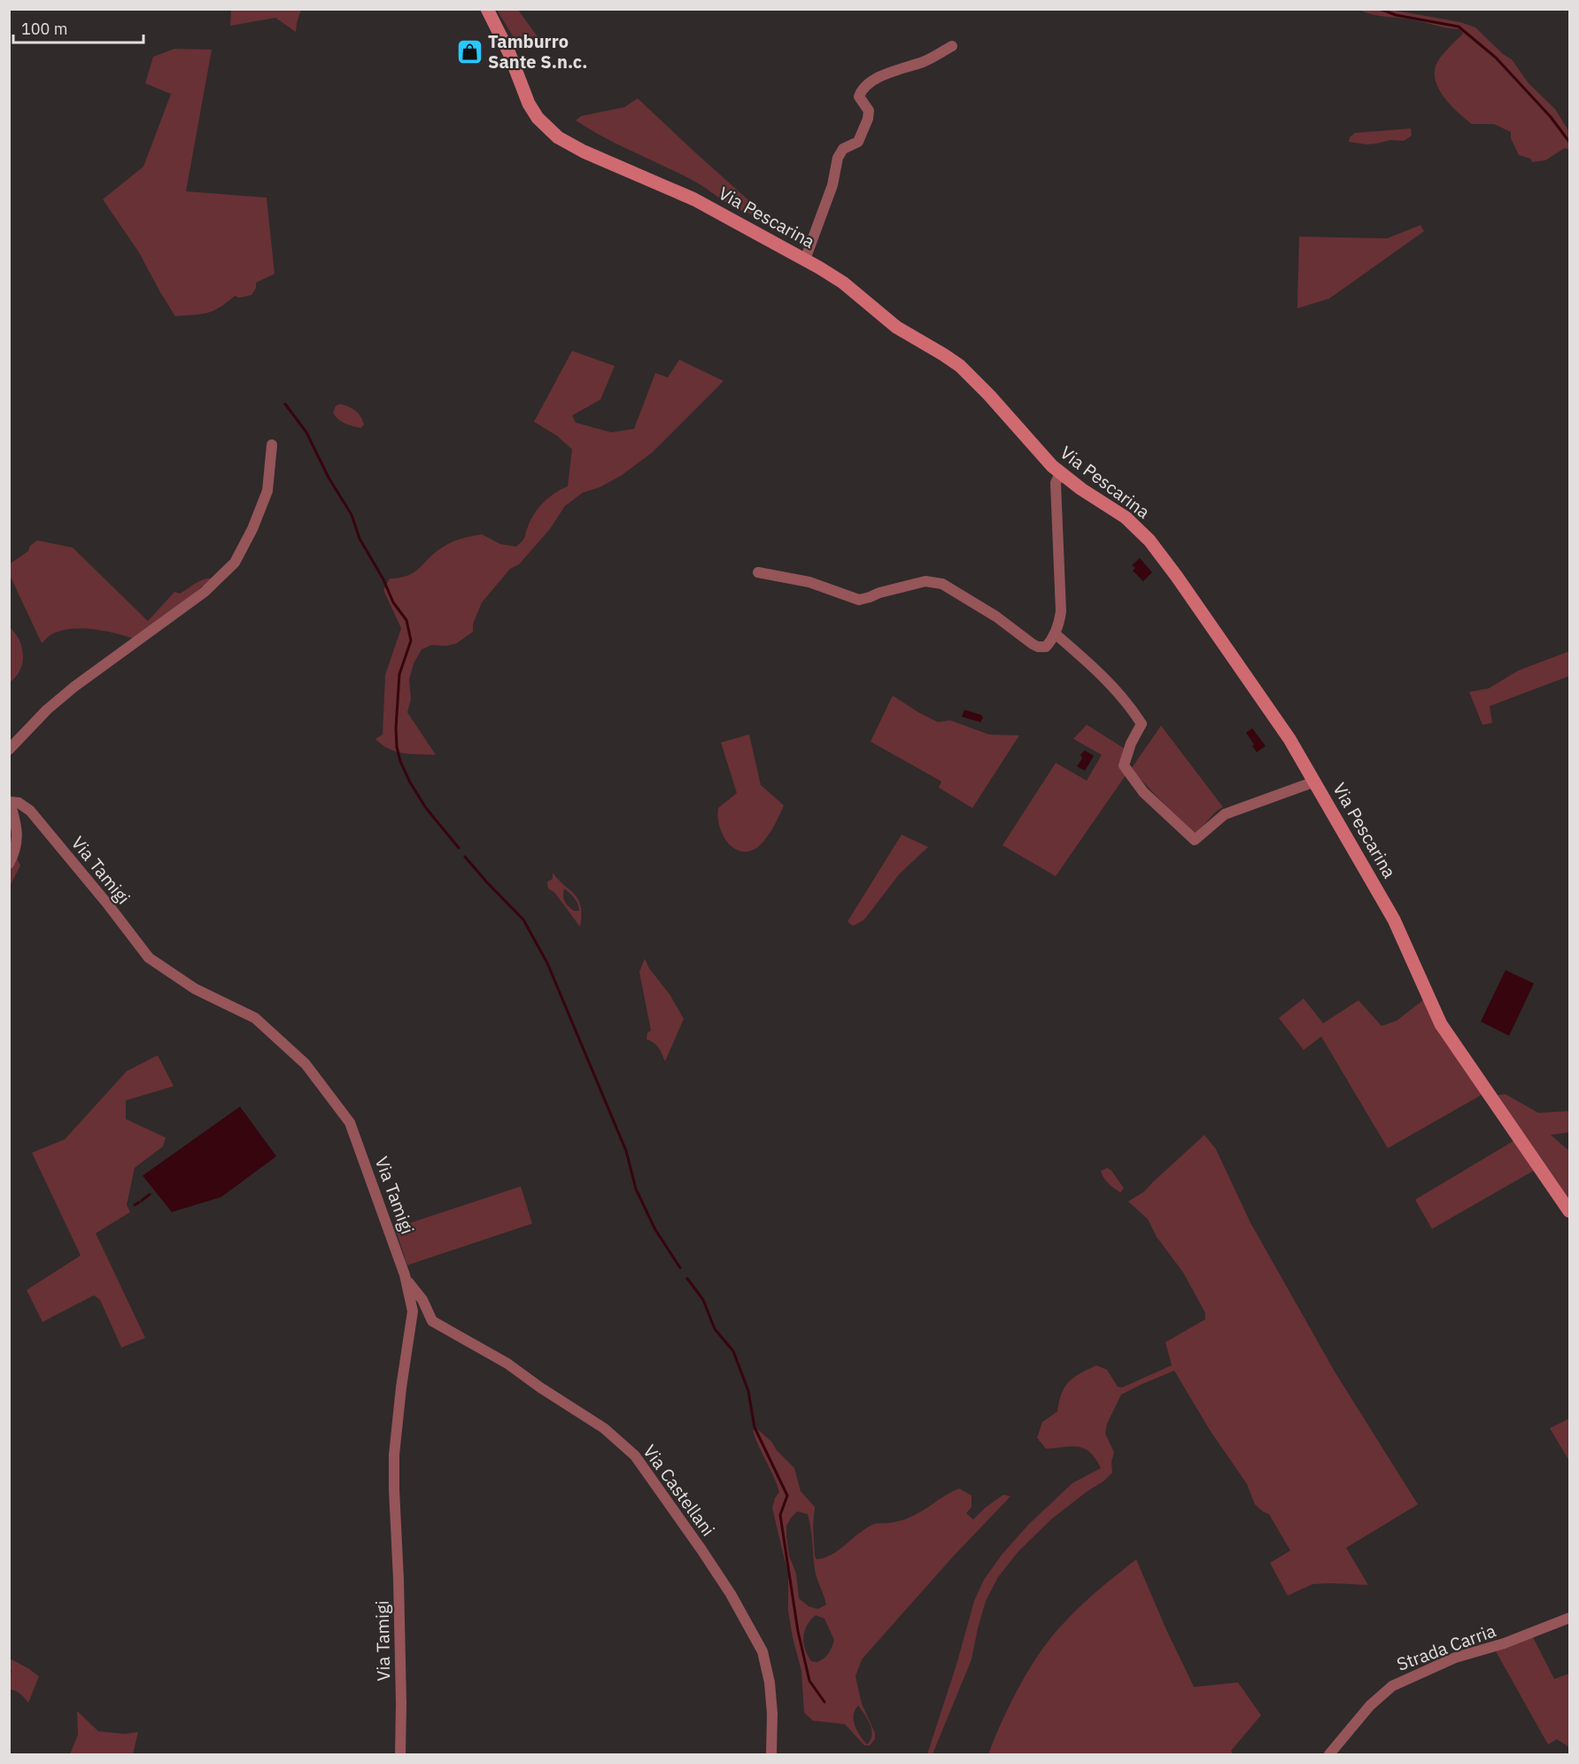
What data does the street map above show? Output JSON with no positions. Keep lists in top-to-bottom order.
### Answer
{
  "streets": {
    "street": [
      "Via Pescarina",
      "Via Tamigi",
      "Via Castellani",
      "Strada Carria"
    ]
  },
  "crossings": [
    ["Via Tamigi", "Via Castellani"]
  ],
  "places": {
    "shop": ["Tamburro Sante S.n.c."]
  },
  "scale_bar": "100 m"
}
